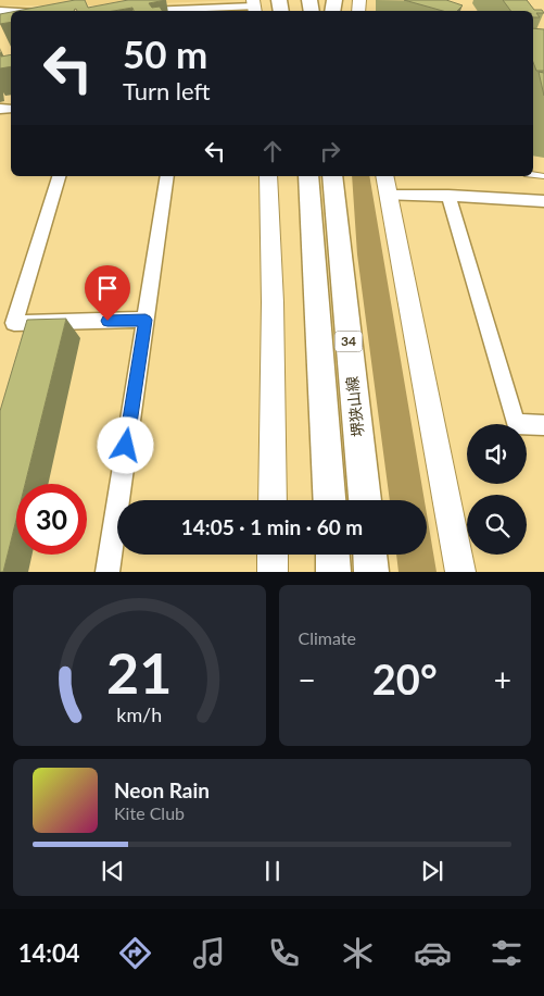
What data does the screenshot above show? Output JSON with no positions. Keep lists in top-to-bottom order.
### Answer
{
  "streets": {
    "main road": ["34", "堺狭山線"]
  },
  "page": {
    "turn": ["50 m", "Turn left"],
    "limit": "30",
    "trip": "14:05 · 1 min · 60 m",
    "tile": "Climate",
    "heat": ["−", "20°", "+"],
    "song": ["Neon Rain", "Kite Club"],
    "tabs": "14:04",
    "gauge": ["21", "km/h"]
  }
}
